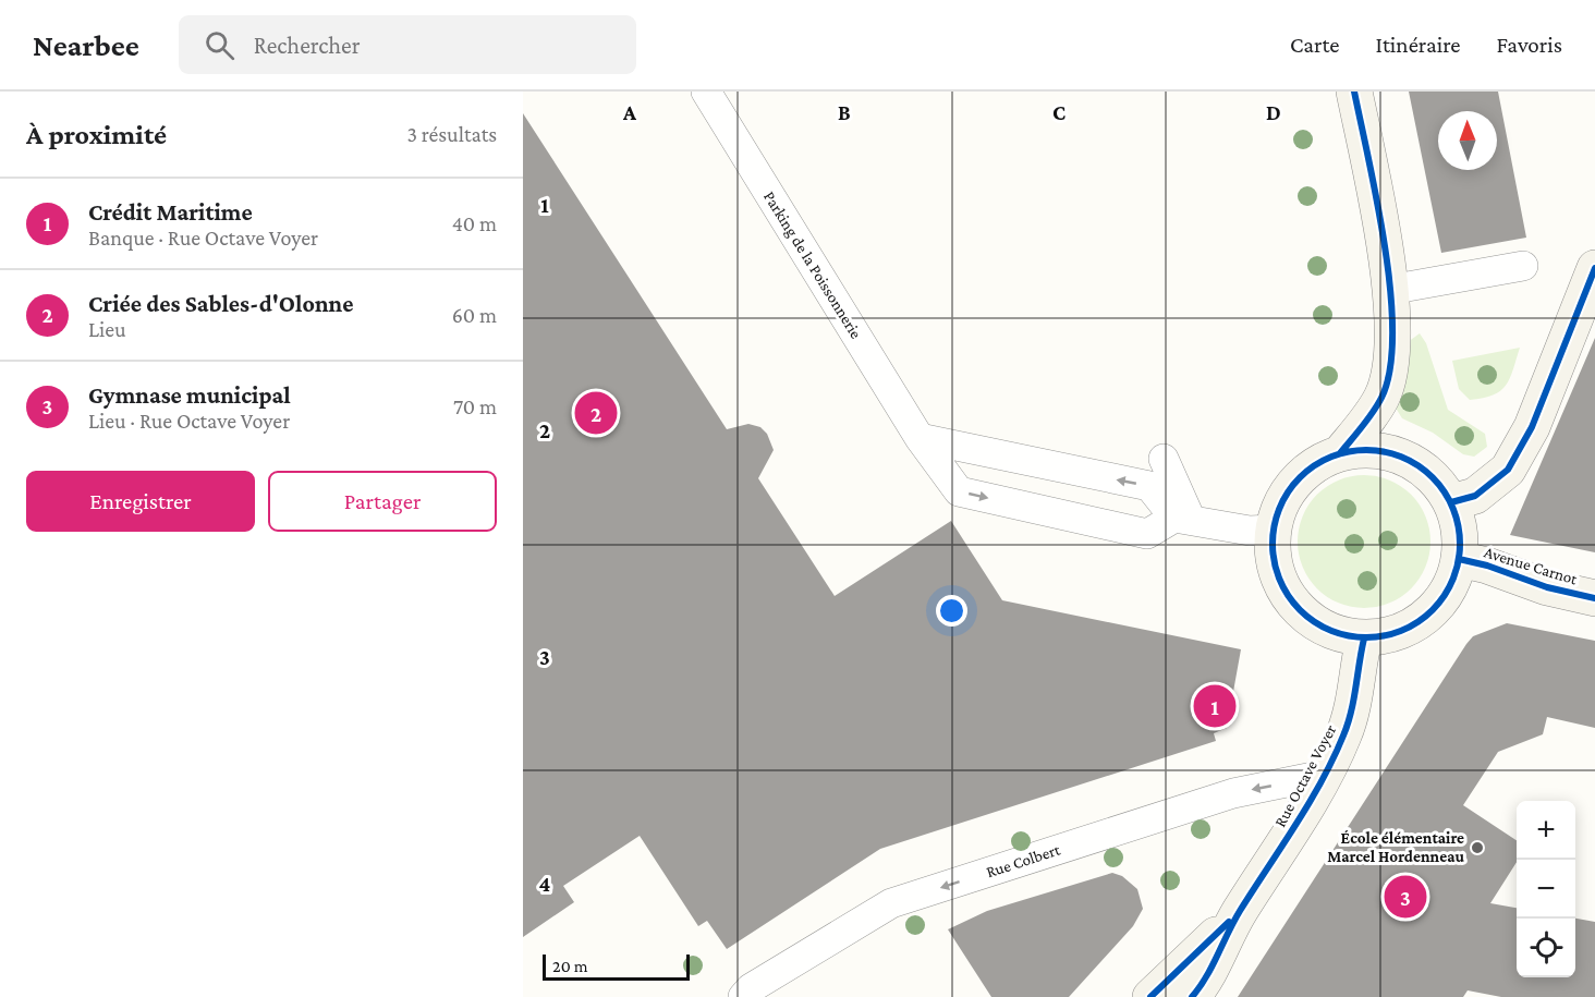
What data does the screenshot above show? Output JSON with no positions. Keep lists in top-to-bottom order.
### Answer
{
  "streets": {
    "street": ["Avenue Carnot", "Rue Octave Voyer"],
    "lane": ["Parking de la Poissonnerie", "Rue Colbert"]
  },
  "crossings": [
    ["Avenue Carnot", "Rue Octave Voyer"],
    ["Rue Octave Voyer", "Rue Colbert"]
  ],
  "one_way": ["Rue Colbert"],
  "places": ["École élémentaire Marcel Hordenneau"],
  "scale_bar": "20 m",
  "north": "top",
  "page": {
    "header": "Nearbee",
    "search": "Rechercher",
    "nav": ["Carte", "Itinéraire", "Favoris"],
    "heading": ["À proximité", "3 résultats"],
    "list": [
      {
        "mark": "1",
        "name": "Crédit Maritime",
        "note": "Banque · Rue Octave Voyer",
        "value": "40 m"
      },
      {
        "mark": "2",
        "name": "Criée des Sables-d'Olonne",
        "note": "Lieu",
        "value": "60 m"
      },
      {
        "mark": "3",
        "name": "Gymnase municipal",
        "note": "Lieu · Rue Octave Voyer",
        "value": "70 m"
      }
    ],
    "pins": ["2", "1", "3"],
    "buttons": ["Enregistrer", "Partager"],
    "map_buttons": ["+", "−"],
    "scale": "20 m"
  },
  "grid": {
    "columns": [
      "A",
      "B",
      "C",
      "D"
    ],
    "rows": [
      "1",
      "2",
      "3",
      "4"
    ]
  }
}
